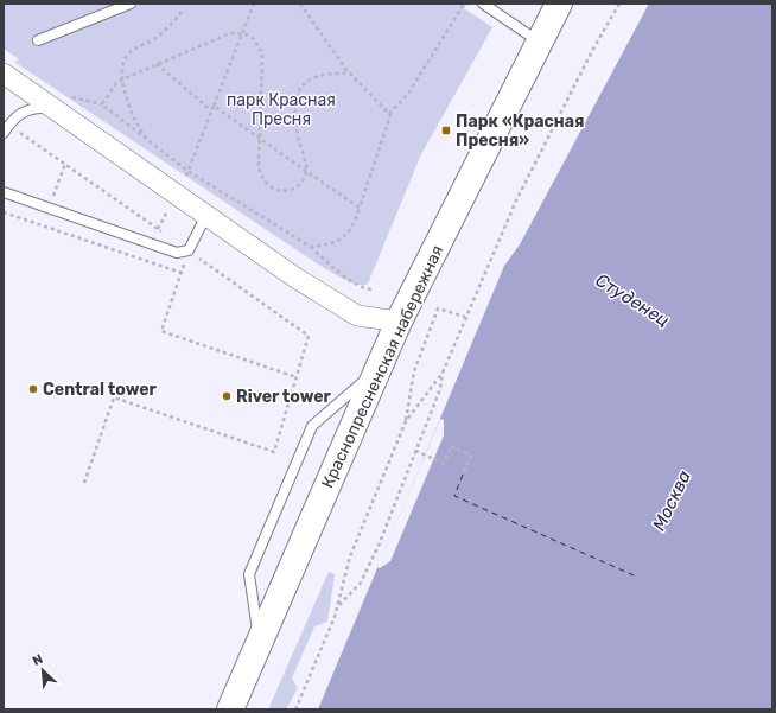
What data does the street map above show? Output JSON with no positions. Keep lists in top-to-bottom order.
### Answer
{
  "streets": {
    "main road": ["Краснопресненская набережная"]
  },
  "water": ["Студенец", "Москва"],
  "parks": ["парк Красная Пресня"],
  "places": {
    "transit": ["Парк «Красная Пресня»"],
    "other": ["Central tower", "River tower"]
  },
  "north": "top left"
}
